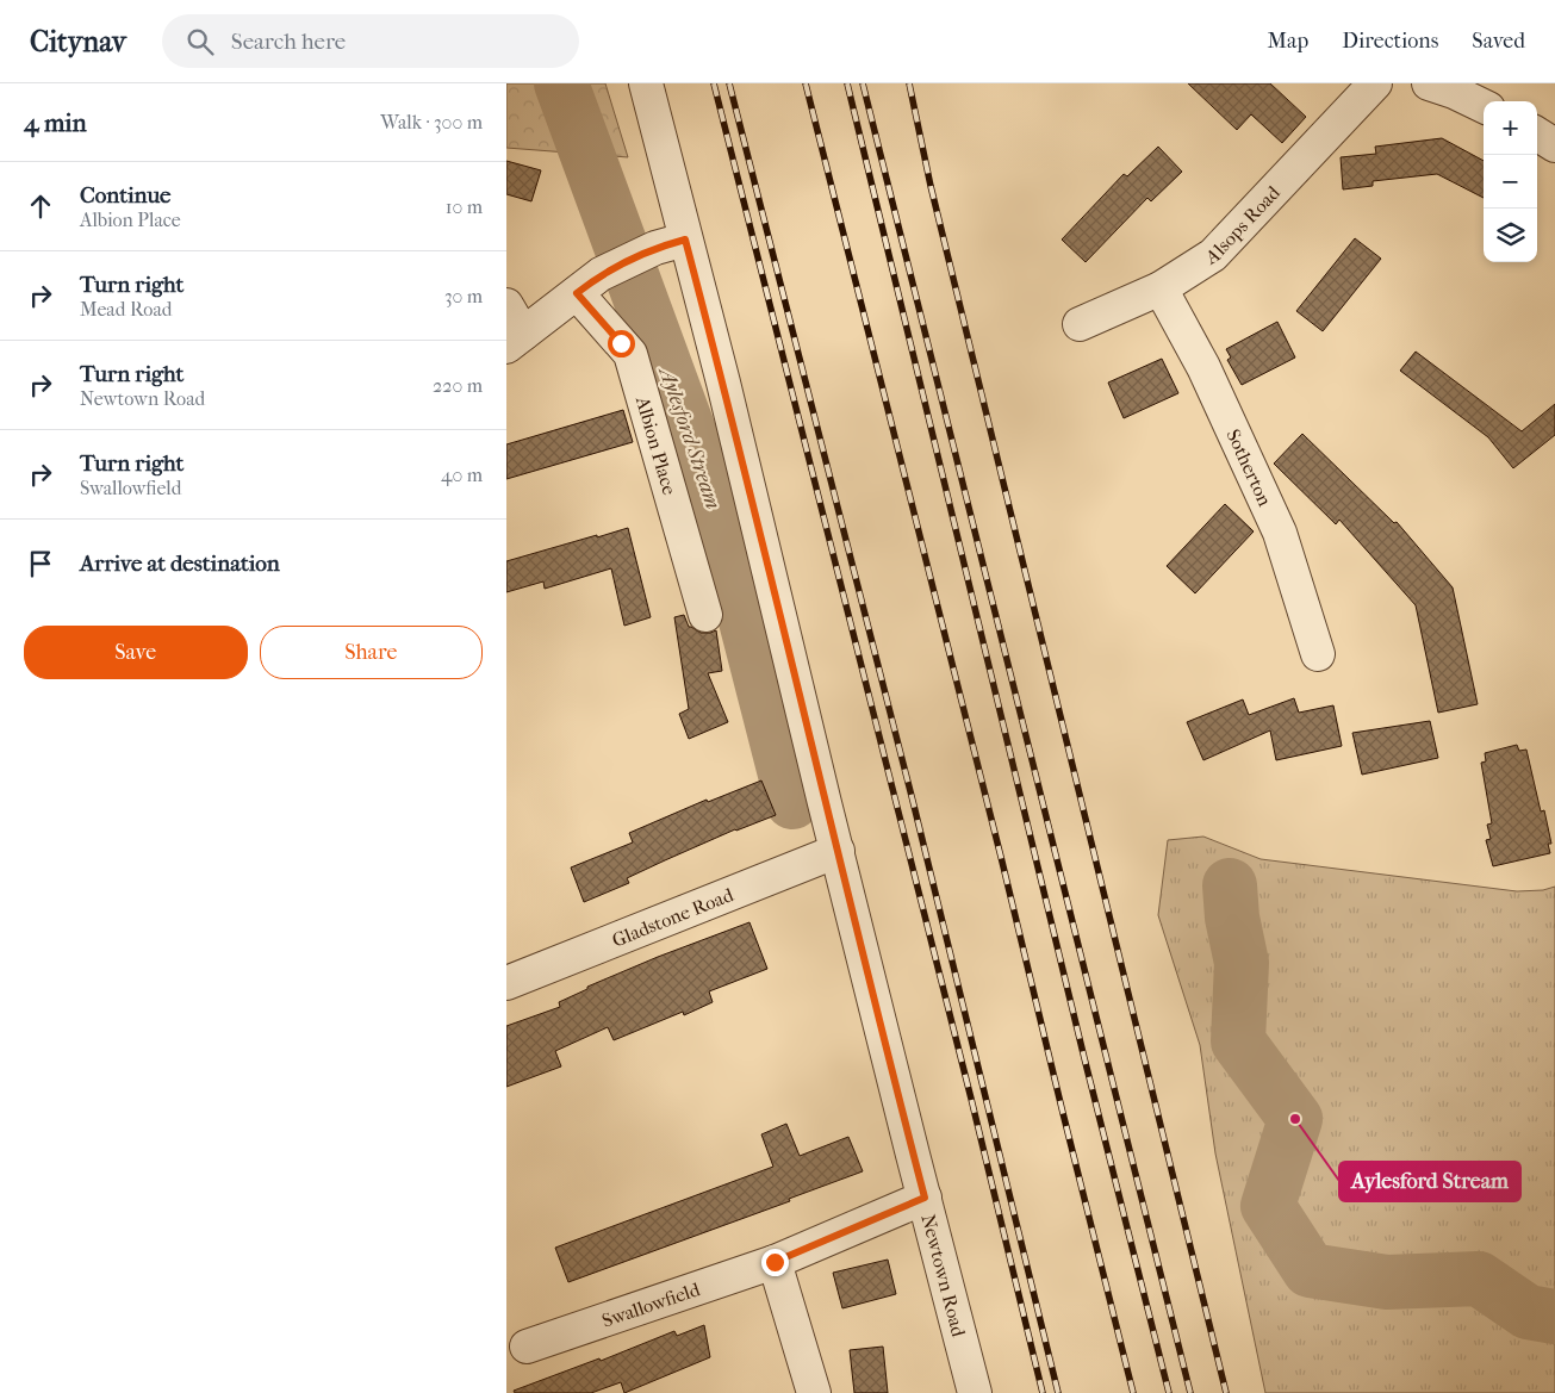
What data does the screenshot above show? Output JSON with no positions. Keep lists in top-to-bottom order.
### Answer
{
  "streets": {
    "street": [
      "Alsops Road",
      "Albion Place",
      "Sotherton",
      "Gladstone Road",
      "Newtown Road",
      "Swallowfield"
    ]
  },
  "crossings": [
    ["Alsops Road", "Sotherton"],
    ["Gladstone Road", "Newtown Road"],
    ["Newtown Road", "Swallowfield"]
  ],
  "water": ["Aylesford Stream"],
  "places": ["Aylesford Stream"],
  "page": {
    "header": "Citynav",
    "search": "Search here",
    "nav": ["Map", "Directions", "Saved"],
    "heading": ["4 min", "Walk · 300 m"],
    "map_buttons": ["+", "−"],
    "list": [
      ["Continue", "Albion Place", "10 m"],
      ["Turn right", "Mead Road", "30 m"],
      ["Turn right", "Newtown Road", "220 m"],
      ["Turn right", "Swallowfield", "40 m"],
      "Arrive at destination"
    ],
    "buttons": ["Save", "Share"]
  }
}
